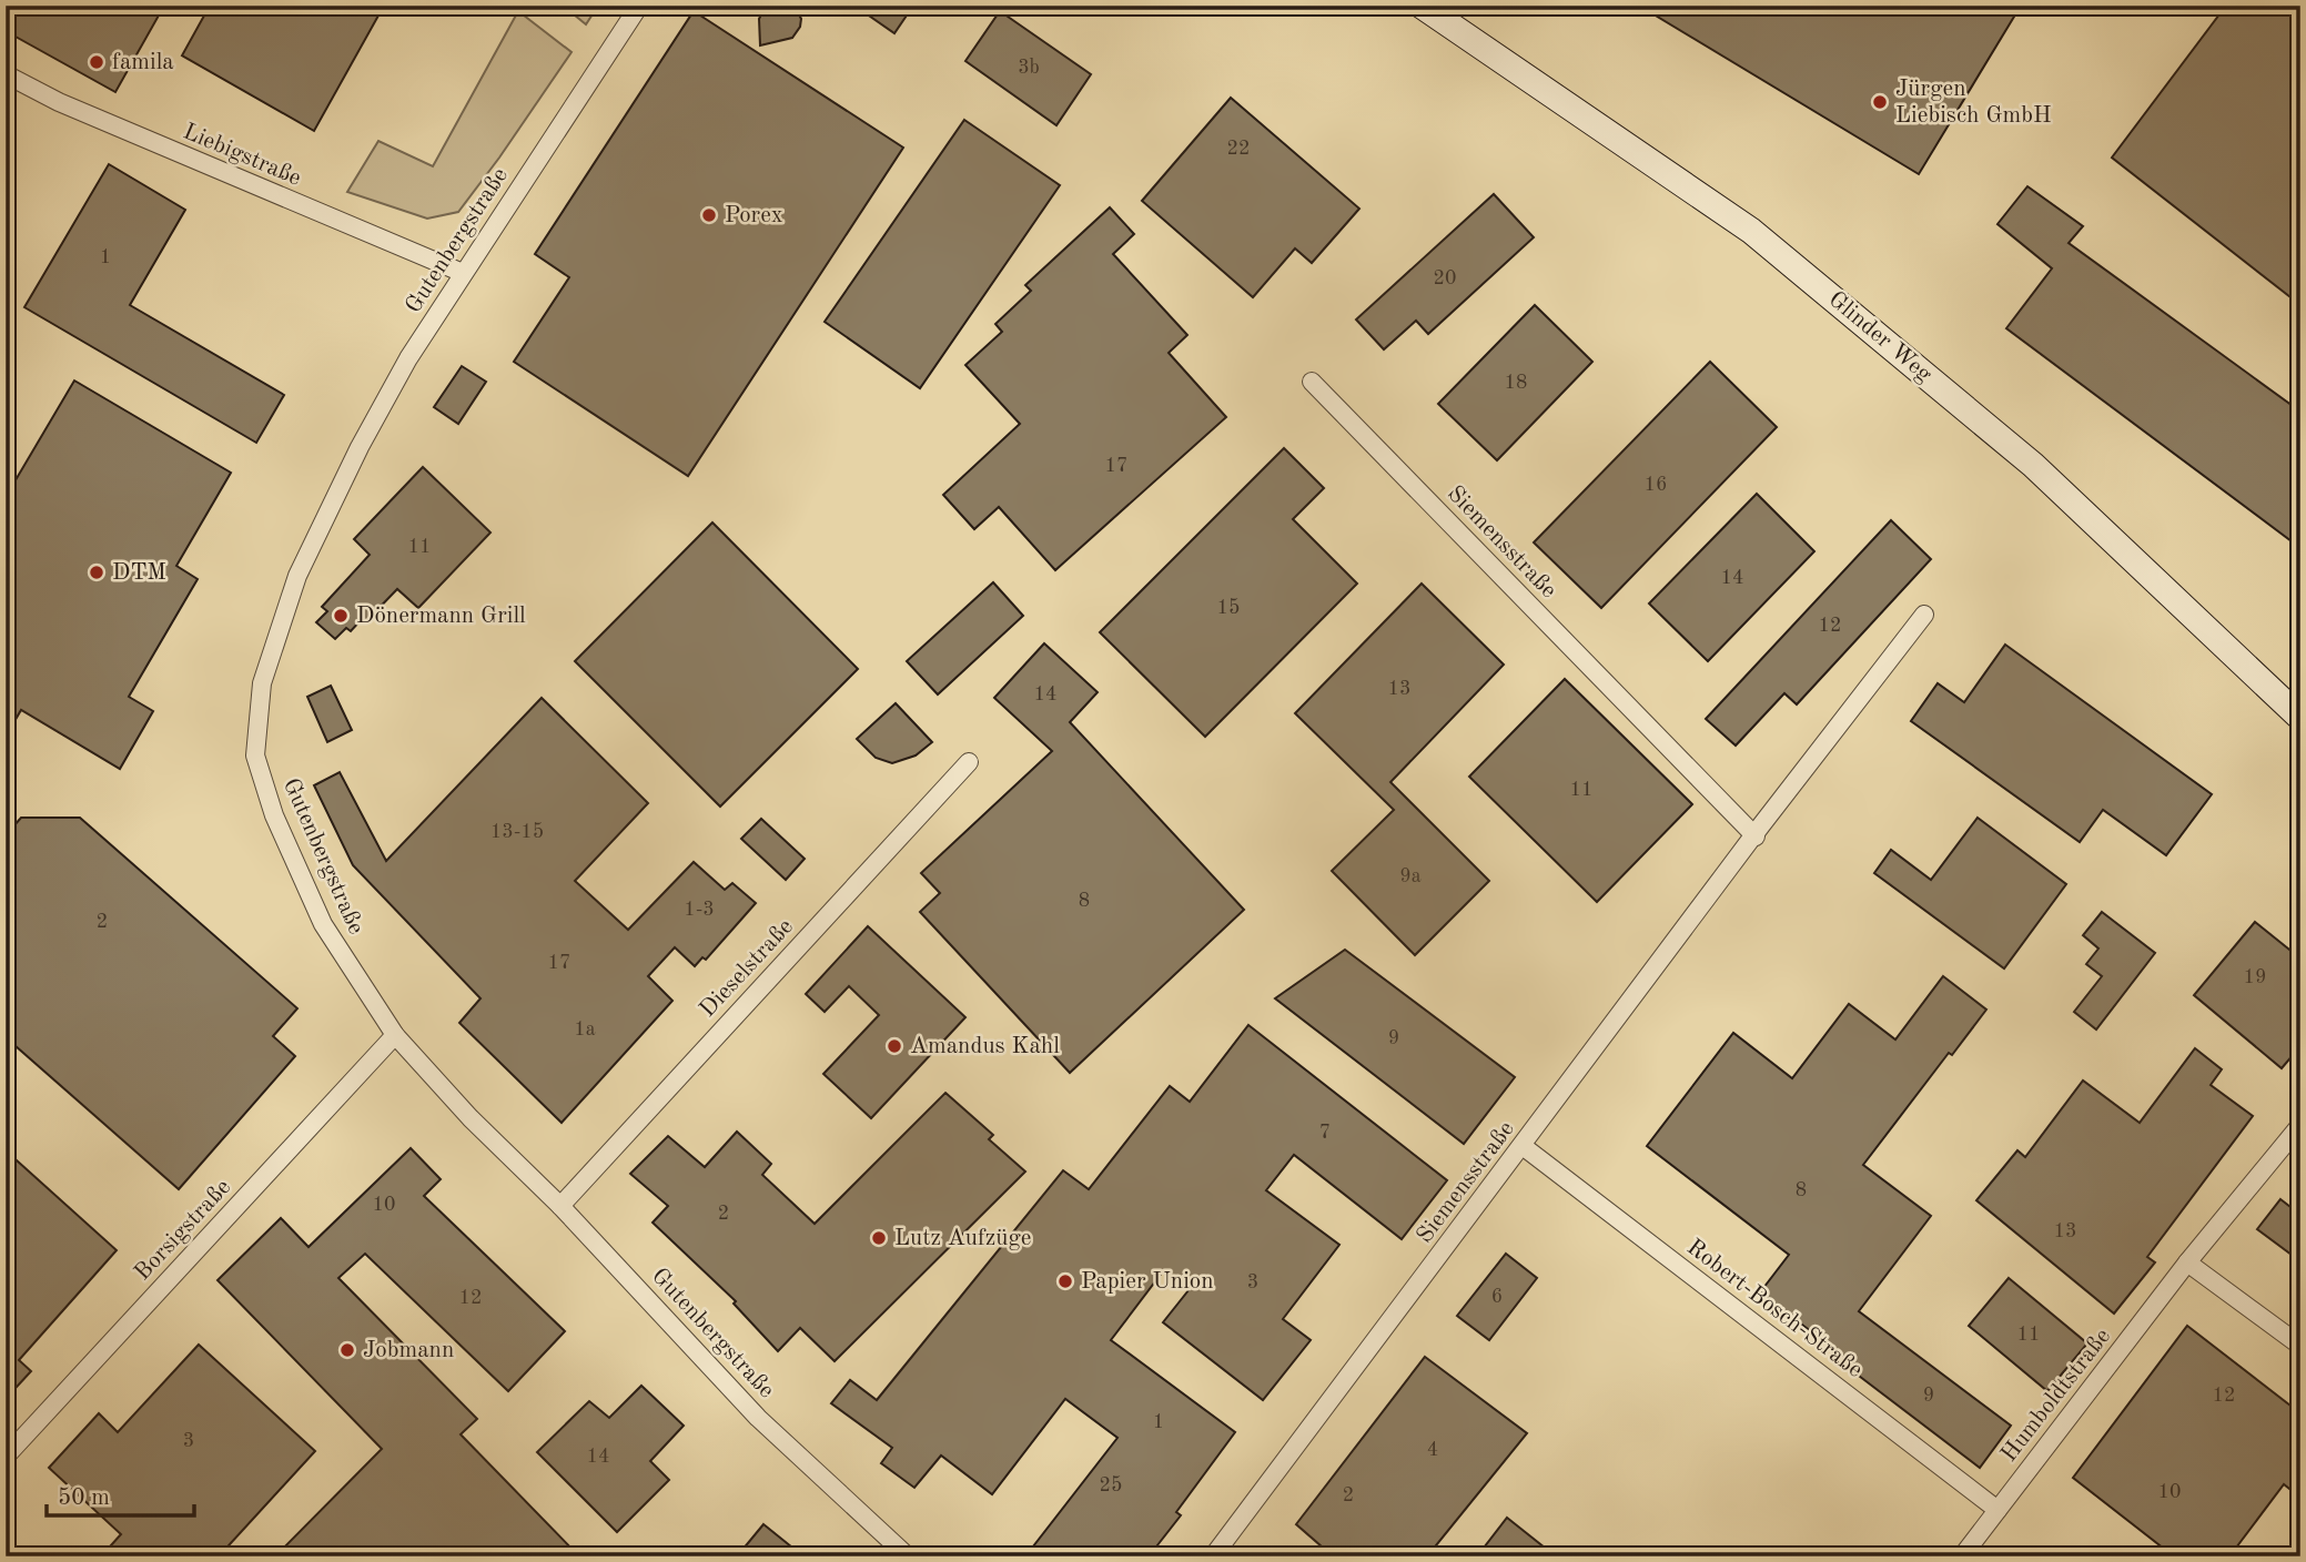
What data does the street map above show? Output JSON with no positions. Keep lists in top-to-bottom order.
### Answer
{
  "streets": {
    "main road": ["Glinder Weg"],
    "street": [
      "Liebigstraße",
      "Gutenbergstraße",
      "Siemensstraße",
      "Dieselstraße",
      "Borsigstraße",
      "Robert-Bosch-Straße",
      "Humboldtstraße"
    ]
  },
  "crossings": [
    ["Liebigstraße", "Gutenbergstraße"],
    ["Gutenbergstraße", "Dieselstraße"],
    ["Gutenbergstraße", "Borsigstraße"],
    ["Siemensstraße", "Robert-Bosch-Straße"],
    ["Robert-Bosch-Straße", "Humboldtstraße"]
  ],
  "places": [
    "famila",
    "Jürgen Liebisch GmbH",
    "Porex",
    "DTM",
    "Dönermann Grill",
    "Amandus Kahl",
    "Lutz Aufzüge",
    "Papier Union",
    "Jobmann"
  ],
  "house_numbers": [
    "3b",
    "22",
    "1",
    "20",
    "18",
    "17",
    "16",
    "11",
    "14",
    "15",
    "12",
    "13",
    "14",
    "11",
    "13-15",
    "9a",
    "8",
    "1-3",
    "2",
    "17",
    "19",
    "1a",
    "9",
    "7",
    "8",
    "10",
    "2",
    "13",
    "3",
    "6",
    "12",
    "11",
    "9",
    "12",
    "1",
    "3",
    "4",
    "14",
    "25",
    "10",
    "2"
  ],
  "scale_bar": "50 m"
}
